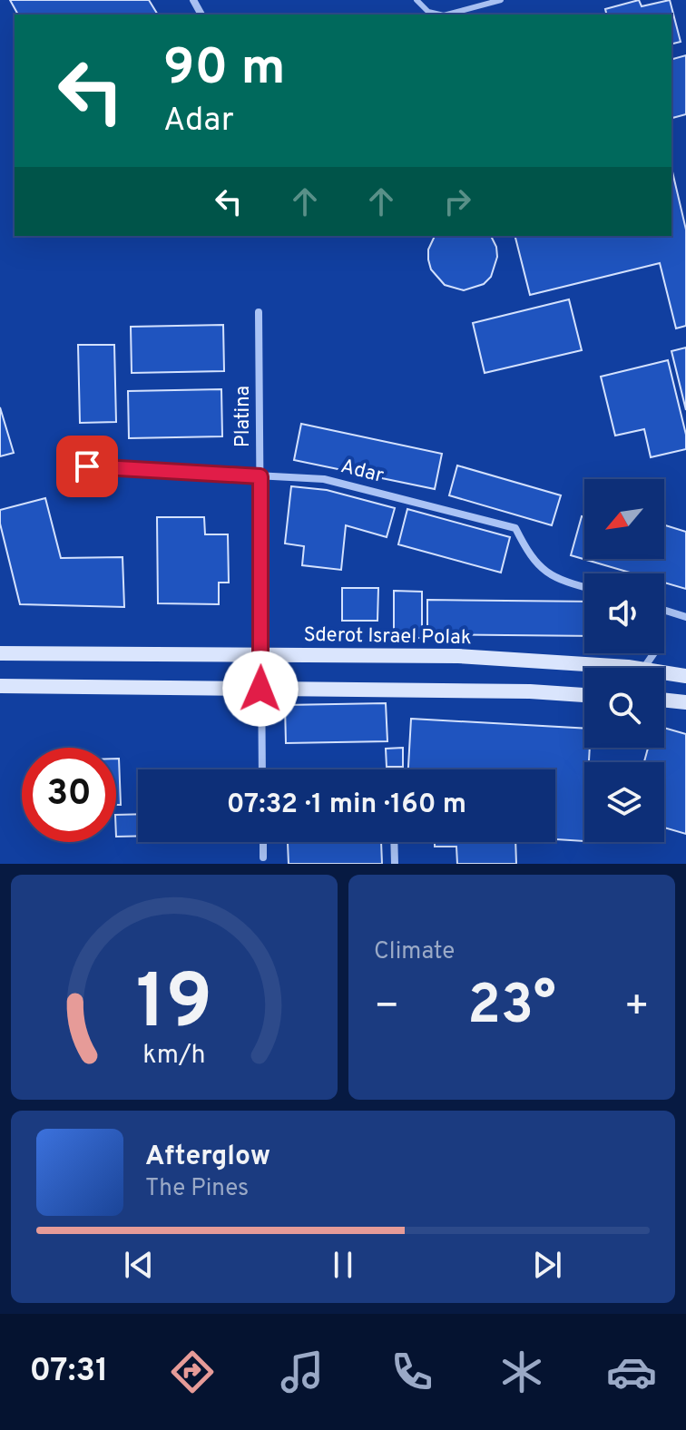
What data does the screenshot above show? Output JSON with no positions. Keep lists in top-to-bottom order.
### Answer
{
  "streets": {
    "street": ["Platina", "Adar", "Sderot Israel Polak"]
  },
  "crossings": [
    ["Platina", "Adar"],
    ["Platina", "Sderot Israel Polak"]
  ],
  "north": "bottom left",
  "page": {
    "turn": ["90 m", "Adar"],
    "limit": "30",
    "trip": "07:32 · 1 min · 160 m",
    "tile": "Climate",
    "heat": ["−", "23°", "+"],
    "song": ["Afterglow", "The Pines"],
    "tabs": "07:31",
    "gauge": ["19", "km/h"]
  }
}
